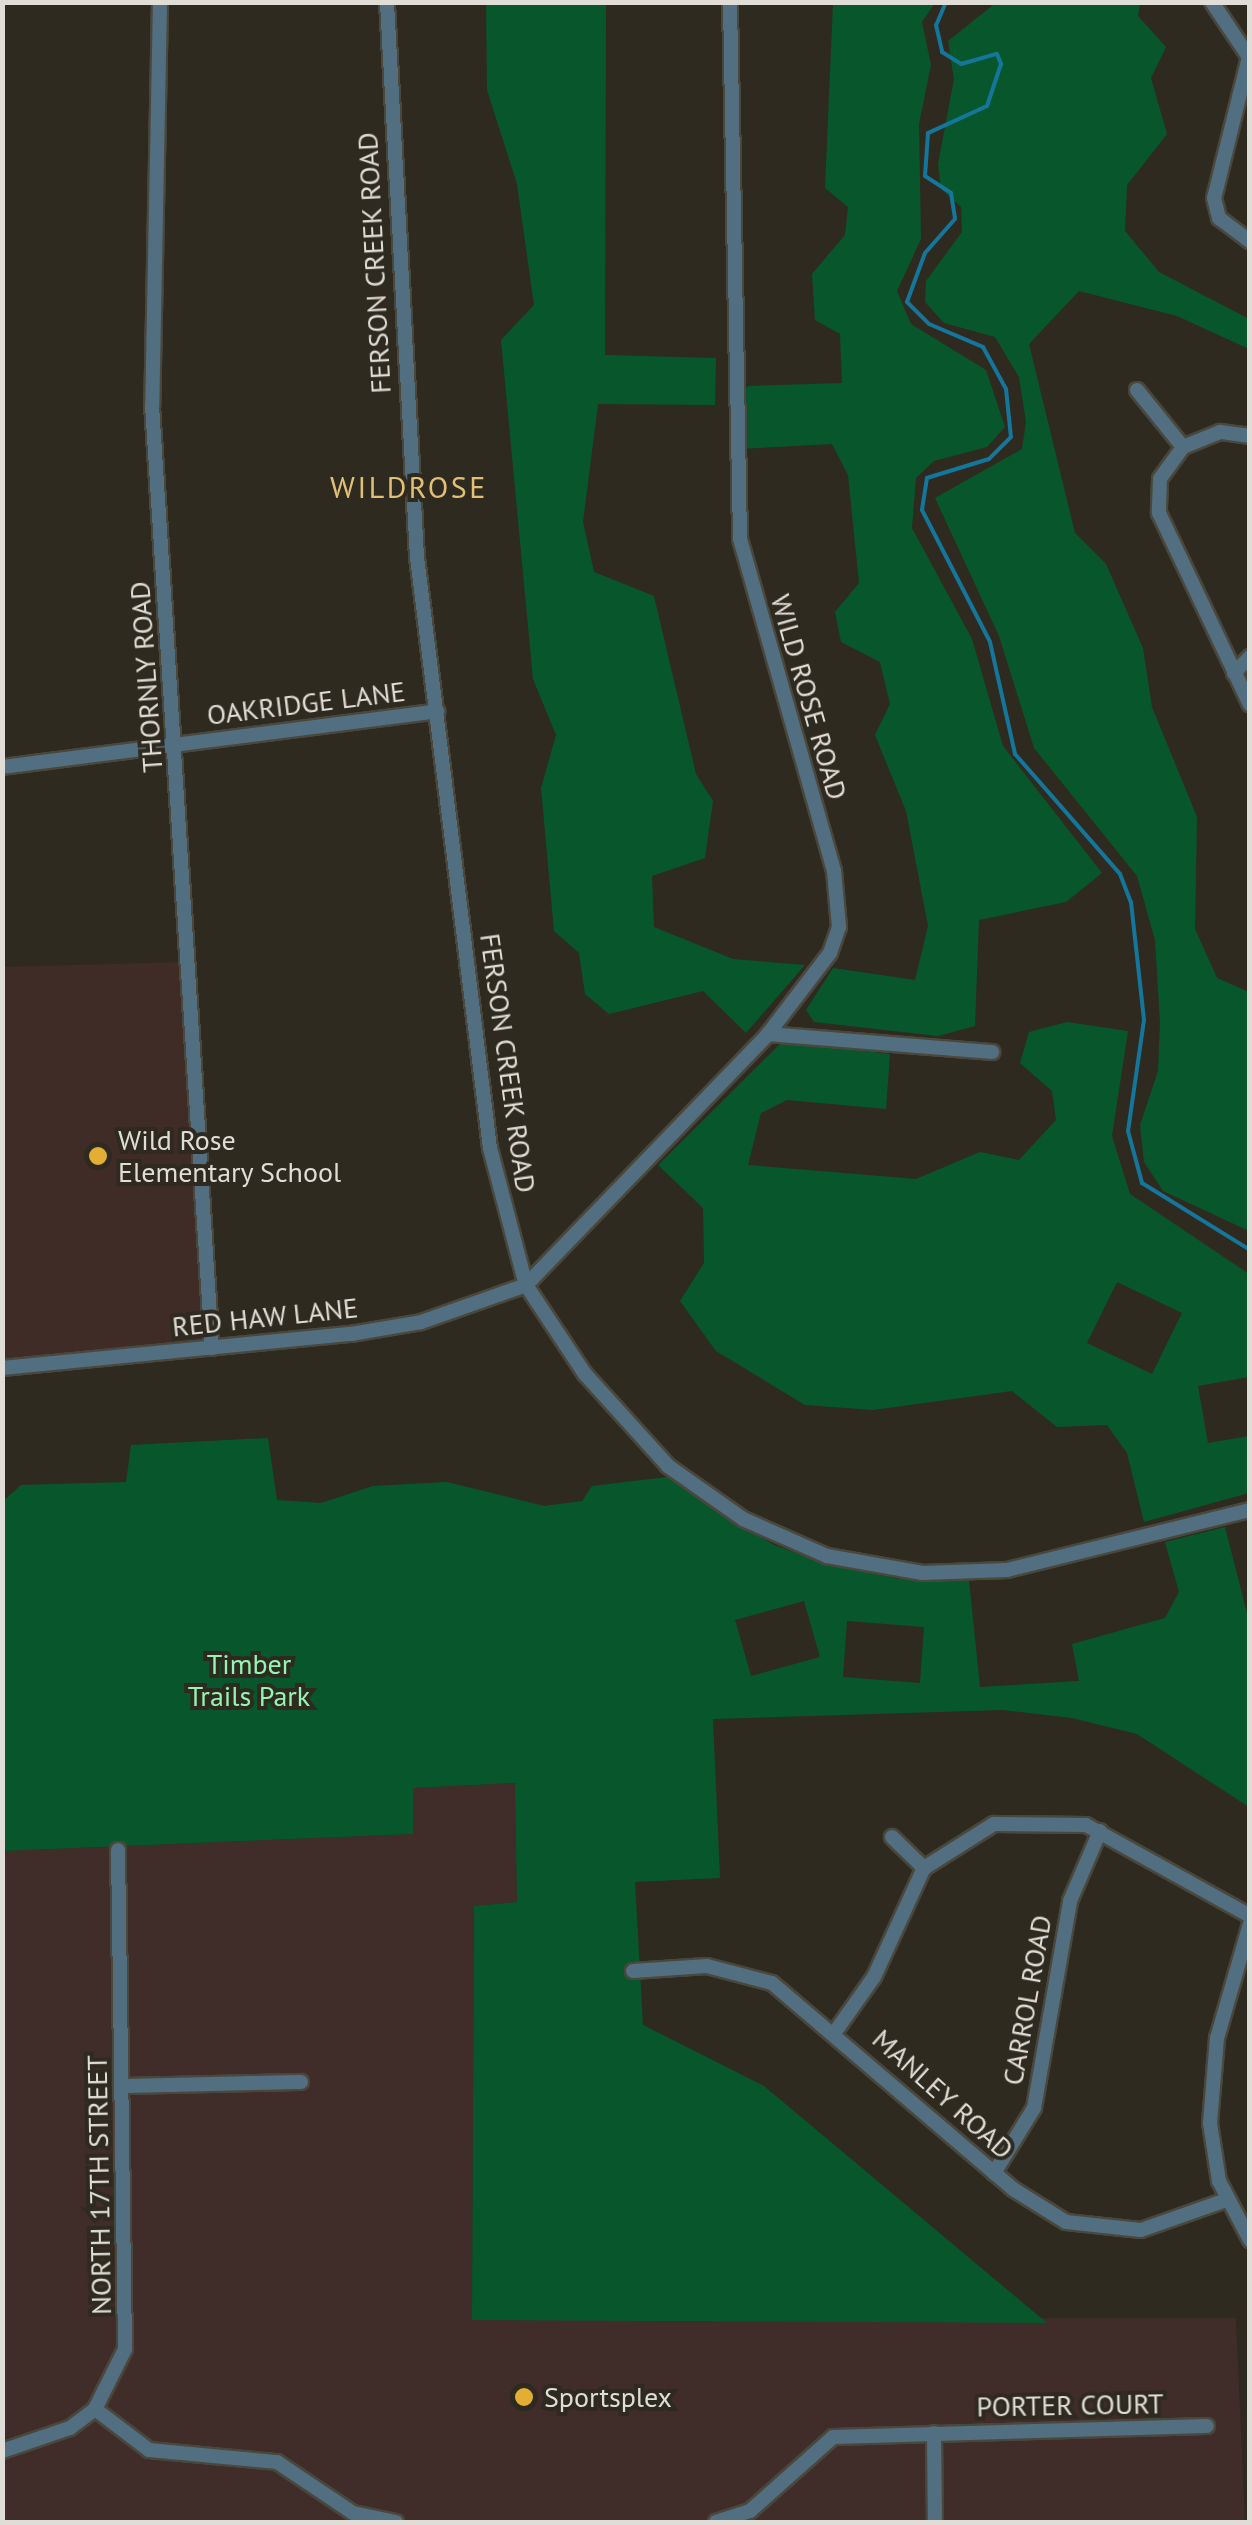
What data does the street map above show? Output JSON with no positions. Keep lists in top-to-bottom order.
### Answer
{
  "streets": {
    "street": [
      "FERSON CREEK ROAD",
      "THORNLY ROAD",
      "WILD ROSE ROAD",
      "OAKRIDGE LANE",
      "RED HAW LANE",
      "CARROL ROAD",
      "MANLEY ROAD",
      "NORTH 17TH STREET",
      "PORTER COURT"
    ]
  },
  "crossings": [
    ["FERSON CREEK ROAD", "WILD ROSE ROAD"],
    ["FERSON CREEK ROAD", "OAKRIDGE LANE"],
    ["FERSON CREEK ROAD", "RED HAW LANE"],
    ["THORNLY ROAD", "OAKRIDGE LANE"],
    ["THORNLY ROAD", "RED HAW LANE"],
    ["WILD ROSE ROAD", "RED HAW LANE"],
    ["CARROL ROAD", "MANLEY ROAD"]
  ],
  "districts": ["WILDROSE"],
  "parks": ["Timber Trails Park"],
  "places": ["Wild Rose Elementary School", "Sportsplex"]
}
